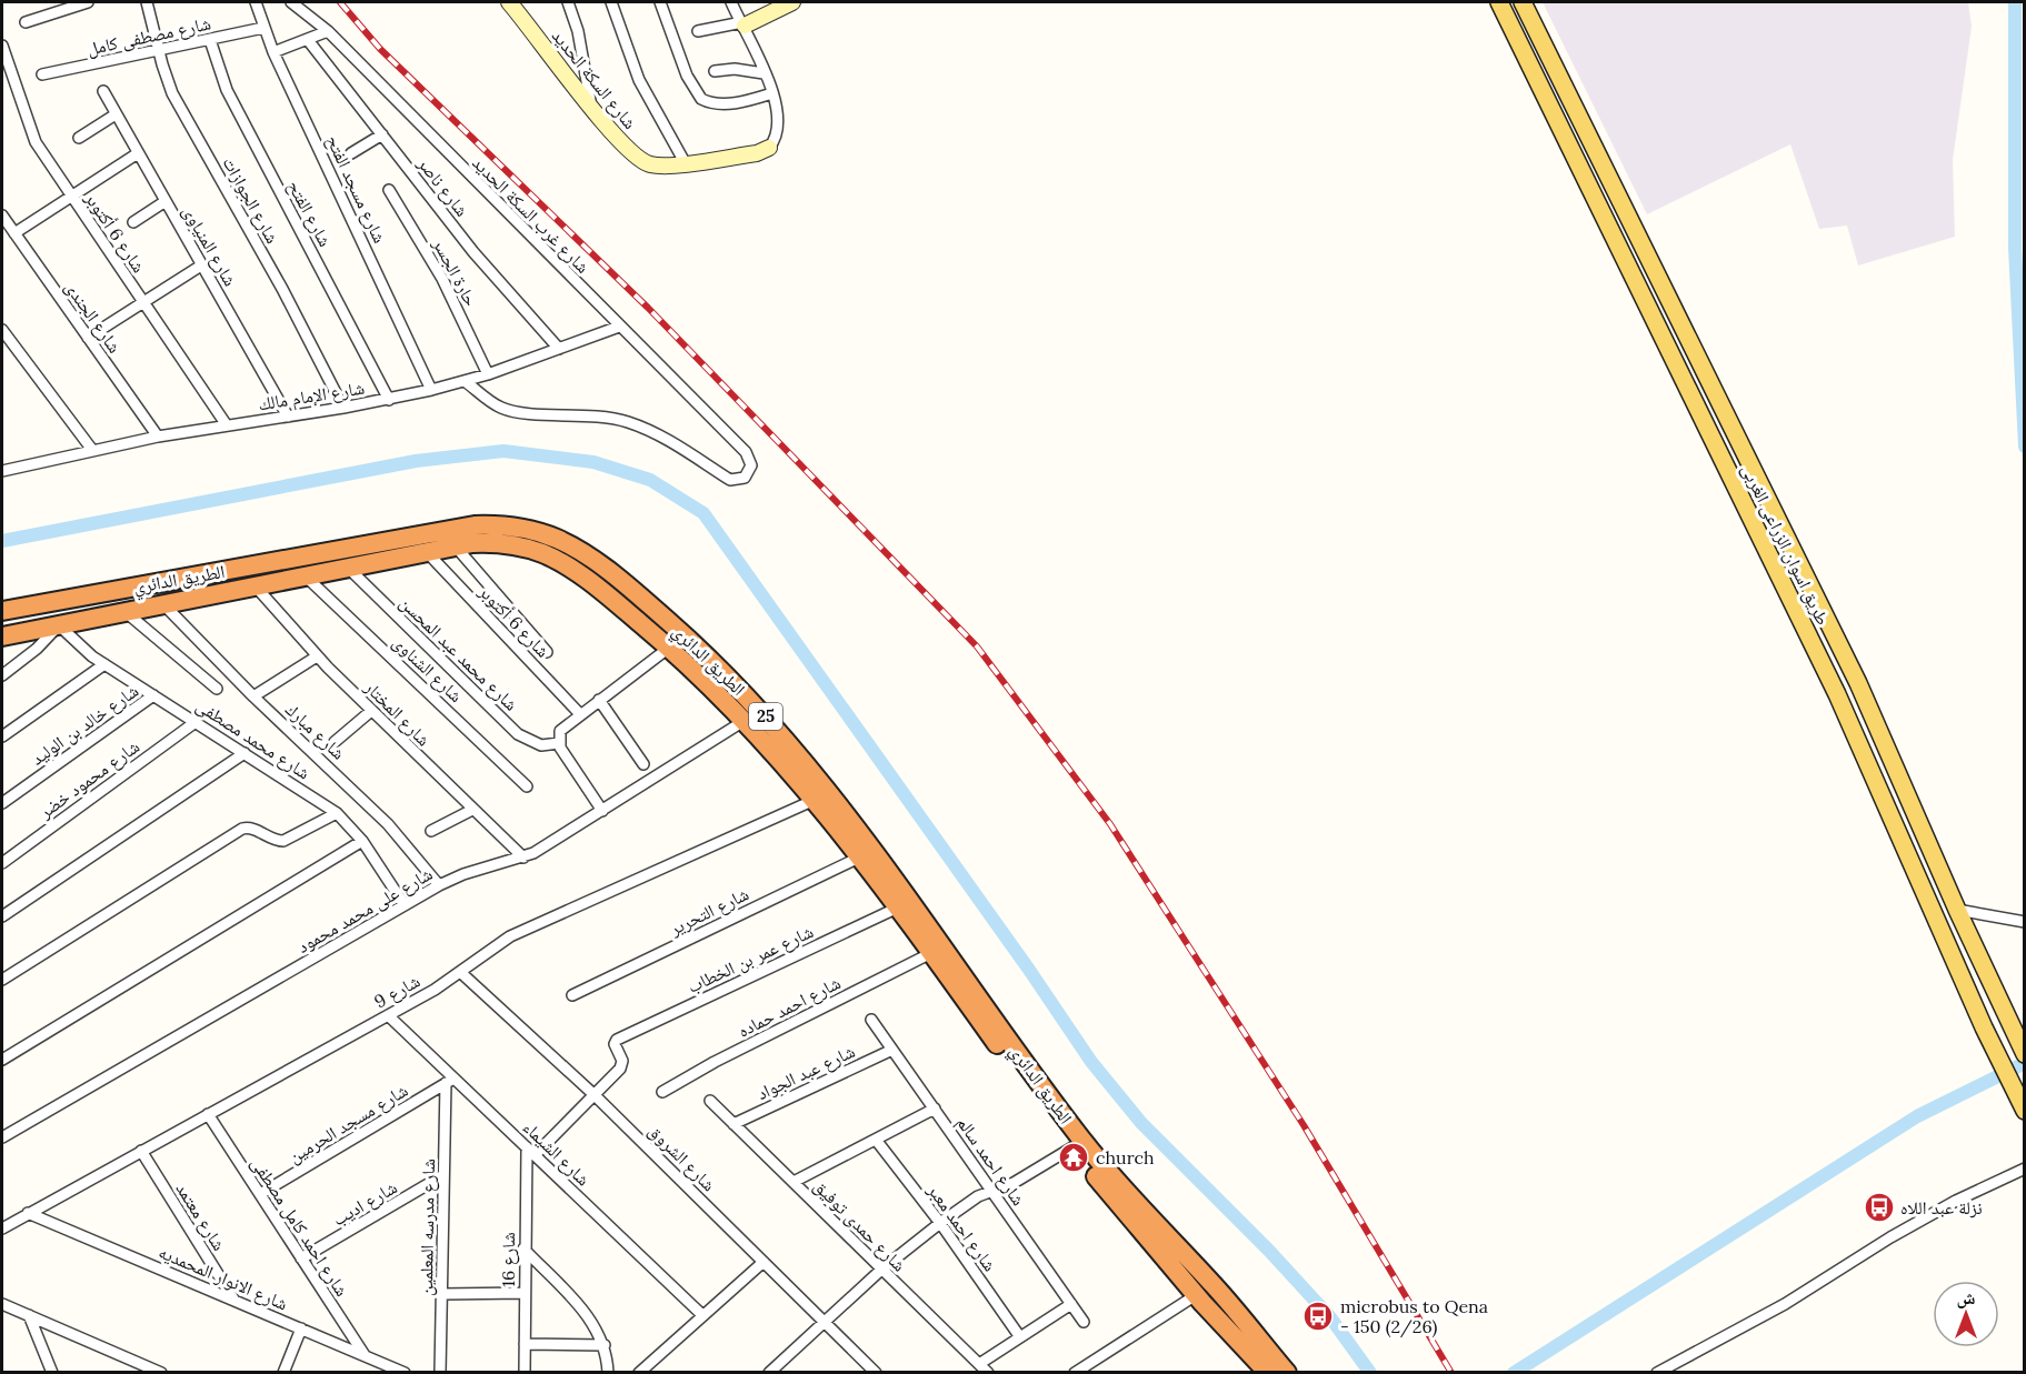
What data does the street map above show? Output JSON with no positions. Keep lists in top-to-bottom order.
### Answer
{
  "streets": {
    "highway": ["الطريق الدائري", "25"],
    "main road": ["طريق اسوان الزراعى الغربى"],
    "street": [
      "شارع مصطفى كامل",
      "شارع السكة الحديد",
      "شارع ناصر",
      "شارع مسجد الفتح",
      "شارع الجوازات",
      "شارع الفتح",
      "شارع غرب السكة الحديد",
      "شارع 6 أكتوبر",
      "شارع المنياوى",
      "حارة الجسر",
      "شارع الجندى",
      "شارع الإمام مالك",
      "شارع محمد عبد المحسن",
      "شارع الشناوى",
      "شارع المختار",
      "شارع خالد بن الوليد",
      "شارع مبارك",
      "شارع محمد مصطفى",
      "شارع محمود خضر",
      "شارع على محمد محمود",
      "شارع التحرير",
      "شارع عمر بن الخطاب",
      "شارع 9",
      "شارع احمد حماده",
      "شارع عبد الجواد",
      "شارع مسجد الحرمين",
      "شارع الشيماء",
      "شارع الشروق",
      "شارع احمد سالم",
      "شارع اديب",
      "شارع معتمد",
      "شارع حمدى توفيق",
      "شارع احمد كامل مصطفى",
      "شارع مدرسه المعلمين",
      "شارع احمد معبر",
      "شارع 16",
      "شارع الانوار المحمديه"
    ]
  },
  "crossings": [
    ["شارع مصطفى كامل", "شارع مسجد الفتح"],
    ["شارع مصطفى كامل", "شارع الجوازات"],
    ["شارع مصطفى كامل", "شارع الفتح"],
    ["شارع ناصر", "شارع الإمام مالك"],
    ["شارع مسجد الفتح", "شارع الإمام مالك"],
    ["شارع الجوازات", "شارع الإمام مالك"],
    ["شارع الفتح", "شارع الإمام مالك"],
    ["شارع غرب السكة الحديد", "شارع الإمام مالك"],
    ["شارع 6 أكتوبر", "شارع الإمام مالك"],
    ["شارع 6 أكتوبر", "الطريق الدائري"],
    ["شارع المنياوى", "شارع الإمام مالك"],
    ["حارة الجسر", "شارع الإمام مالك"],
    ["شارع الجندى", "شارع الإمام مالك"],
    ["الطريق الدائري", "شارع محمد عبد المحسن"],
    ["الطريق الدائري", "شارع الشناوى"],
    ["الطريق الدائري", "شارع المختار"],
    ["الطريق الدائري", "شارع مبارك"],
    ["الطريق الدائري", "شارع محمد مصطفى"],
    ["الطريق الدائري", "شارع على محمد محمود"],
    ["الطريق الدائري", "شارع التحرير"],
    ["الطريق الدائري", "شارع عمر بن الخطاب"],
    ["الطريق الدائري", "شارع 9"],
    ["الطريق الدائري", "شارع احمد حماده"],
    ["شارع المختار", "شارع على محمد محمود"],
    ["شارع خالد بن الوليد", "شارع محمد مصطفى"],
    ["شارع مبارك", "شارع على محمد محمود"],
    ["شارع محمد مصطفى", "شارع محمود خضر"],
    ["شارع محمد مصطفى", "شارع على محمد محمود"],
    ["شارع عمر بن الخطاب", "شارع الشروق"],
    ["شارع 9", "شارع الشيماء"],
    ["شارع 9", "شارع الشروق"],
    ["شارع 9", "شارع معتمد"],
    ["شارع 9", "شارع احمد كامل مصطفى"],
    ["شارع 9", "شارع الانوار المحمديه"],
    ["شارع عبد الجواد", "شارع احمد سالم"],
    ["شارع عبد الجواد", "شارع حمدى توفيق"],
    ["شارع مسجد الحرمين", "شارع الشيماء"],
    ["شارع مسجد الحرمين", "شارع احمد كامل مصطفى"],
    ["شارع مسجد الحرمين", "شارع مدرسه المعلمين"],
    ["شارع الشيماء", "شارع مدرسه المعلمين"],
    ["شارع الشيماء", "شارع 16"],
    ["شارع اديب", "شارع احمد كامل مصطفى"],
    ["شارع اديب", "شارع مدرسه المعلمين"],
    ["شارع معتمد", "شارع الانوار المحمديه"],
    ["شارع احمد كامل مصطفى", "شارع الانوار المحمديه"]
  ],
  "places": {
    "temple": ["church"],
    "bus stop": ["نزلة عبد اللاه", "microbus to Qena - 150 (2/26)"]
  },
  "north": "top"
}
